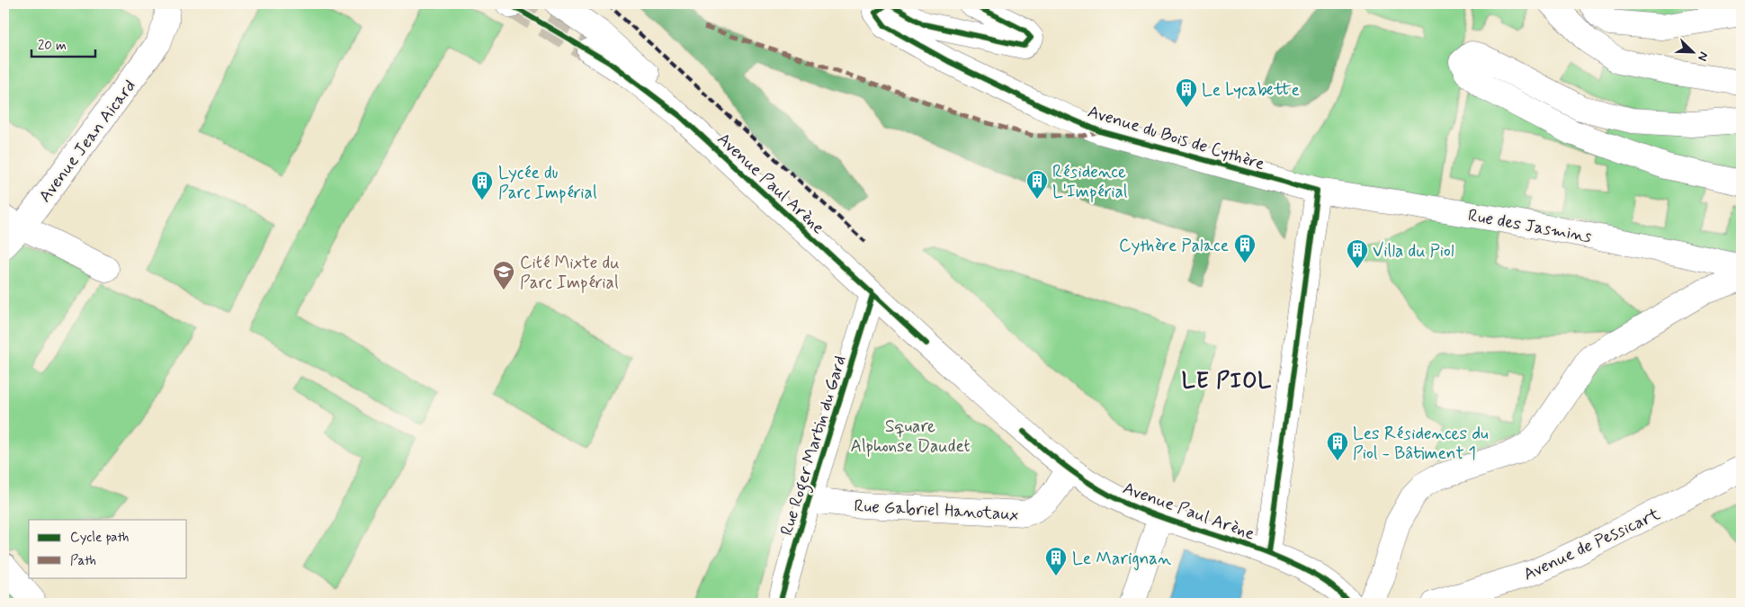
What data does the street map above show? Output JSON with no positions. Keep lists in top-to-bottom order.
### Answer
{
  "streets": {
    "street": [
      "Avenue du Bois de Cythère",
      "Avenue Jean Aicard",
      "Avenue Paul Arène",
      "Rue des Jasmins",
      "Rue Roger Martin du Gard",
      "Rue Gabriel Hanotaux",
      "Avenue de Pessicart"
    ]
  },
  "crossings": [
    ["Avenue du Bois de Cythère", "Rue des Jasmins"],
    ["Avenue Paul Arène", "Rue Roger Martin du Gard"],
    ["Avenue Paul Arène", "Rue Gabriel Hanotaux"],
    ["Rue Roger Martin du Gard", "Rue Gabriel Hanotaux"]
  ],
  "districts": ["LE PIOL"],
  "parks": ["Square Alphonse Daudet"],
  "places": {
    "building": [
      "Le Lycabette",
      "Résidence L'Impérial",
      "Lycée du Parc Impérial",
      "Cythère Palace",
      "Villa du Piol",
      "Les Résidences du Piol - Bâtiment 1",
      "Le Marignan"
    ],
    "school or university": ["Cité Mixte du Parc Impérial"]
  },
  "legend": ["Cycle path", "Path"],
  "scale_bar": "20 m",
  "north": "bottom right"
}
